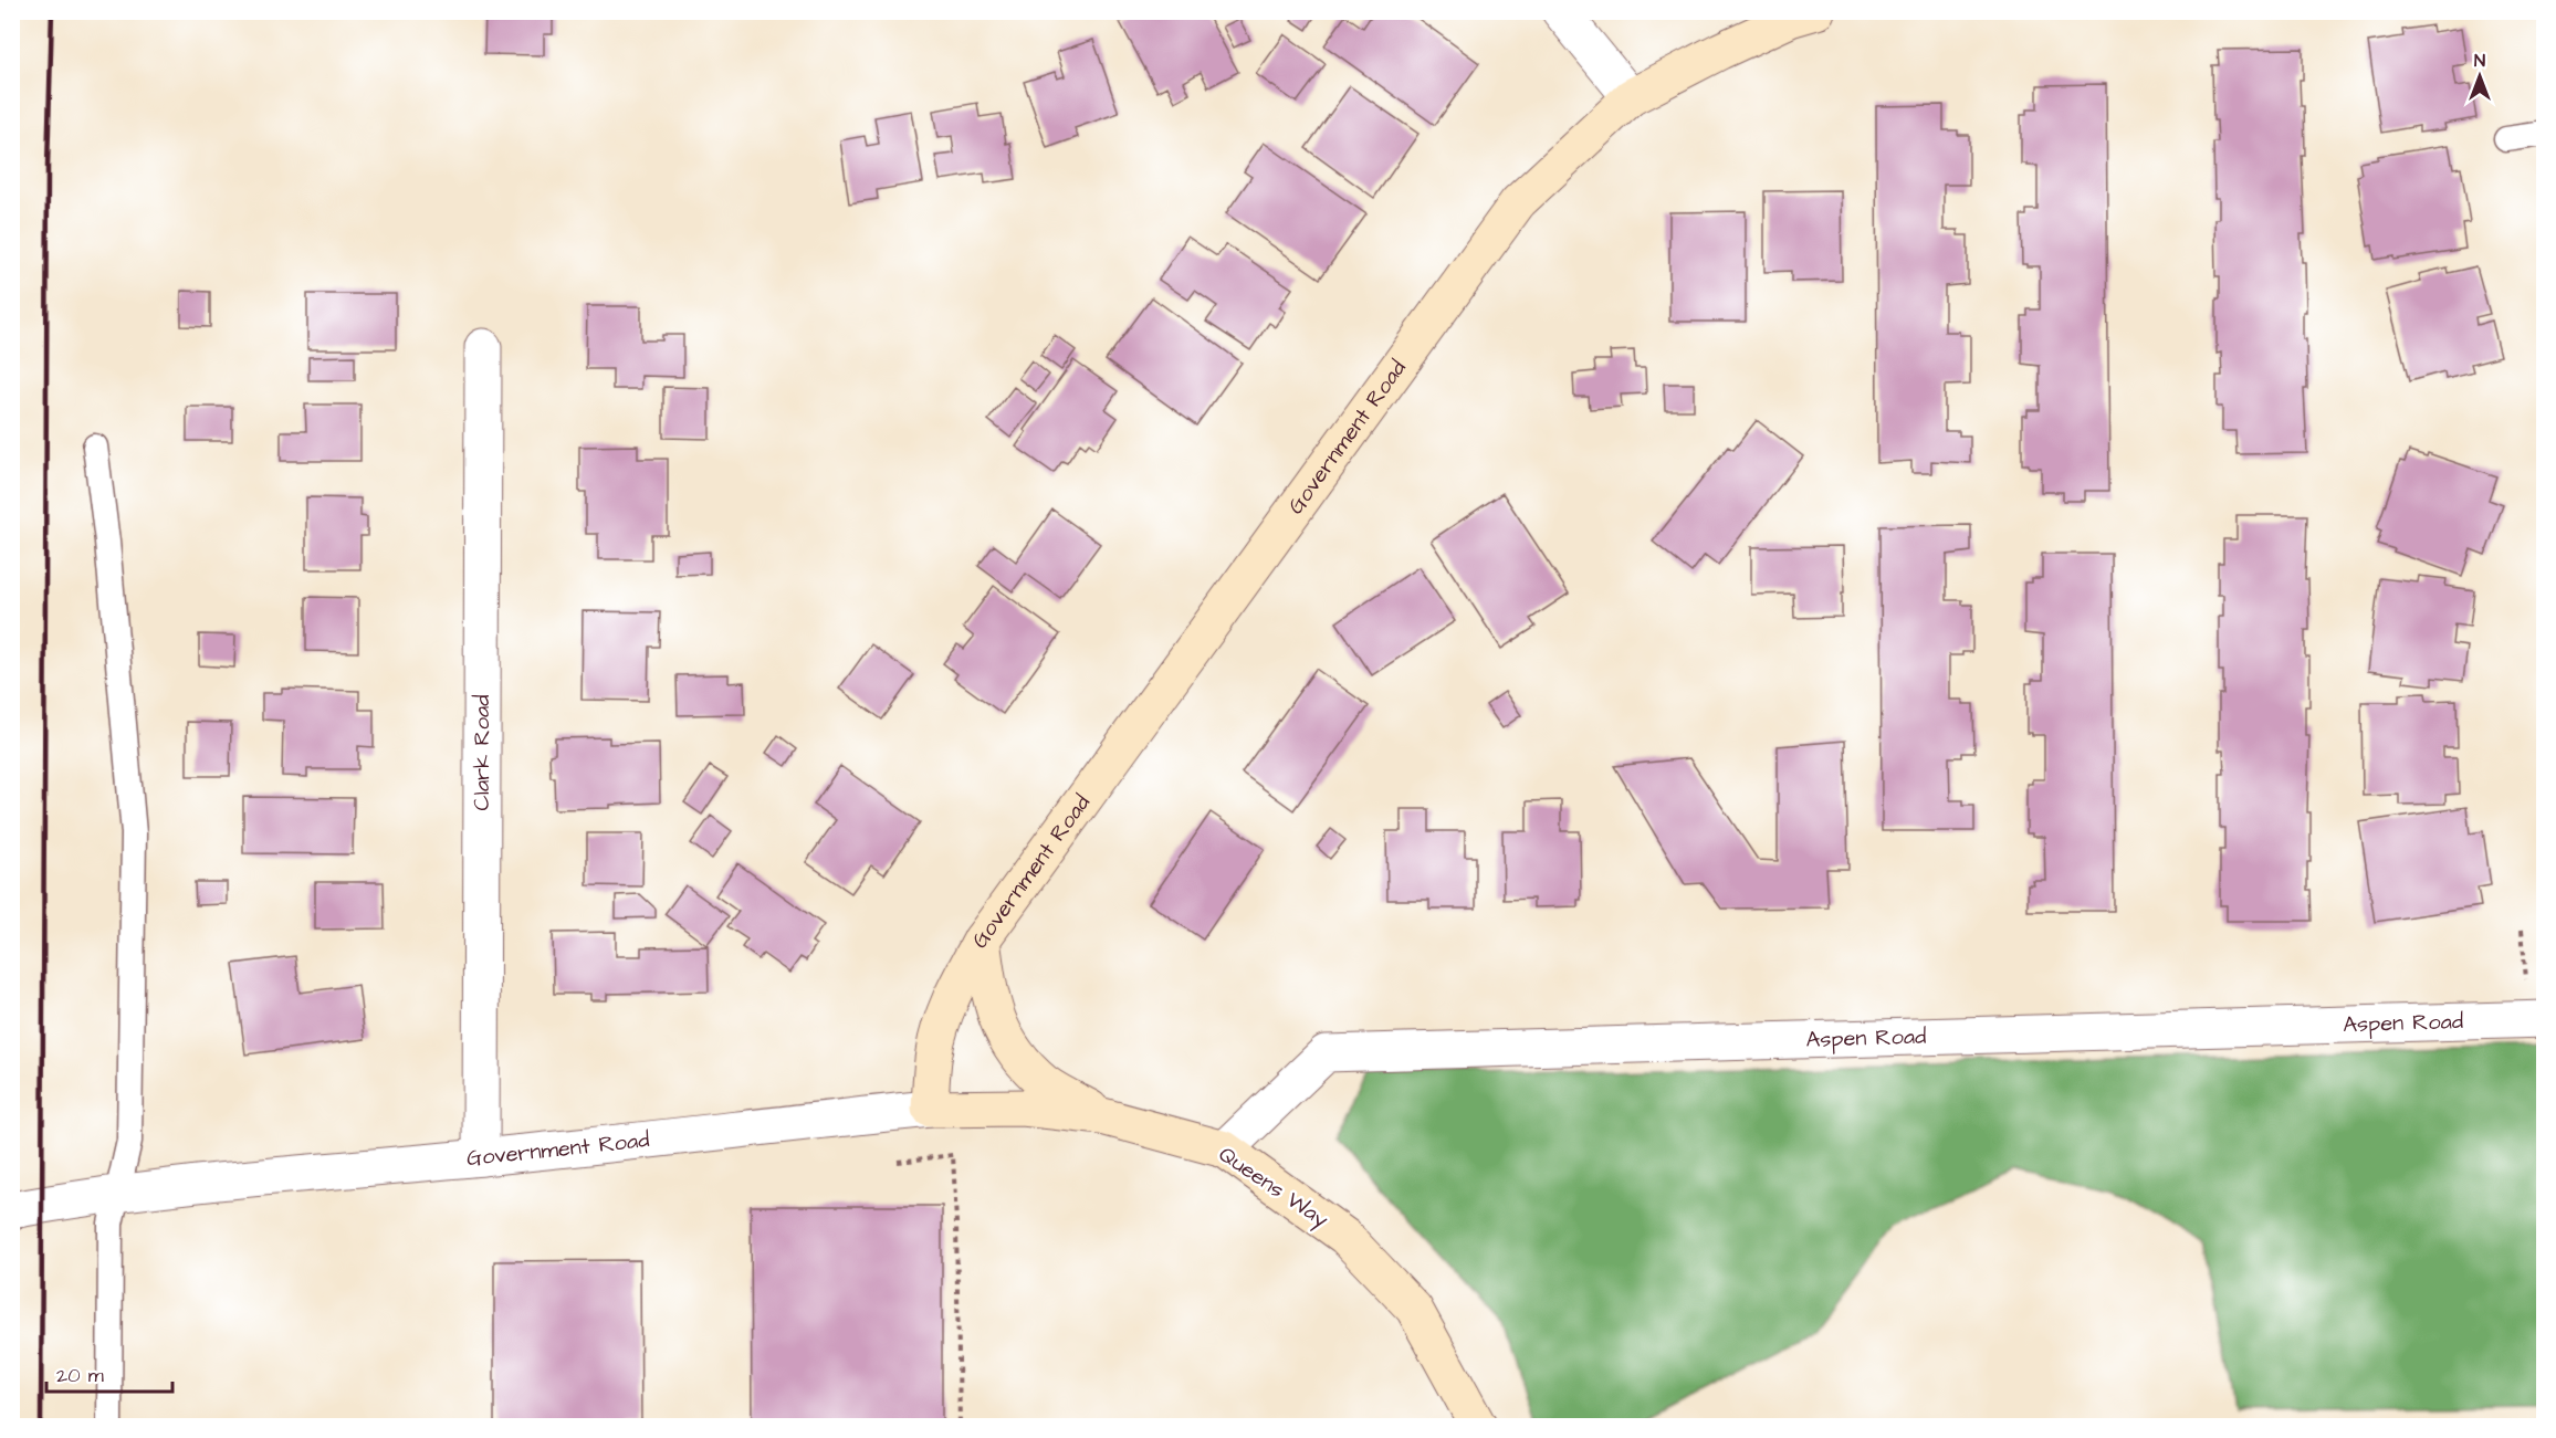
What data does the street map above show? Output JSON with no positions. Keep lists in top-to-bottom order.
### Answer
{
  "streets": {
    "street": [
      "Government Road",
      "Clark Road",
      "Aspen Road",
      "Queens Way"
    ]
  },
  "crossings": [
    ["Government Road", "Clark Road"],
    ["Government Road", "Queens Way"],
    ["Aspen Road", "Queens Way"]
  ],
  "scale_bar": "20 m",
  "north": "top"
}
